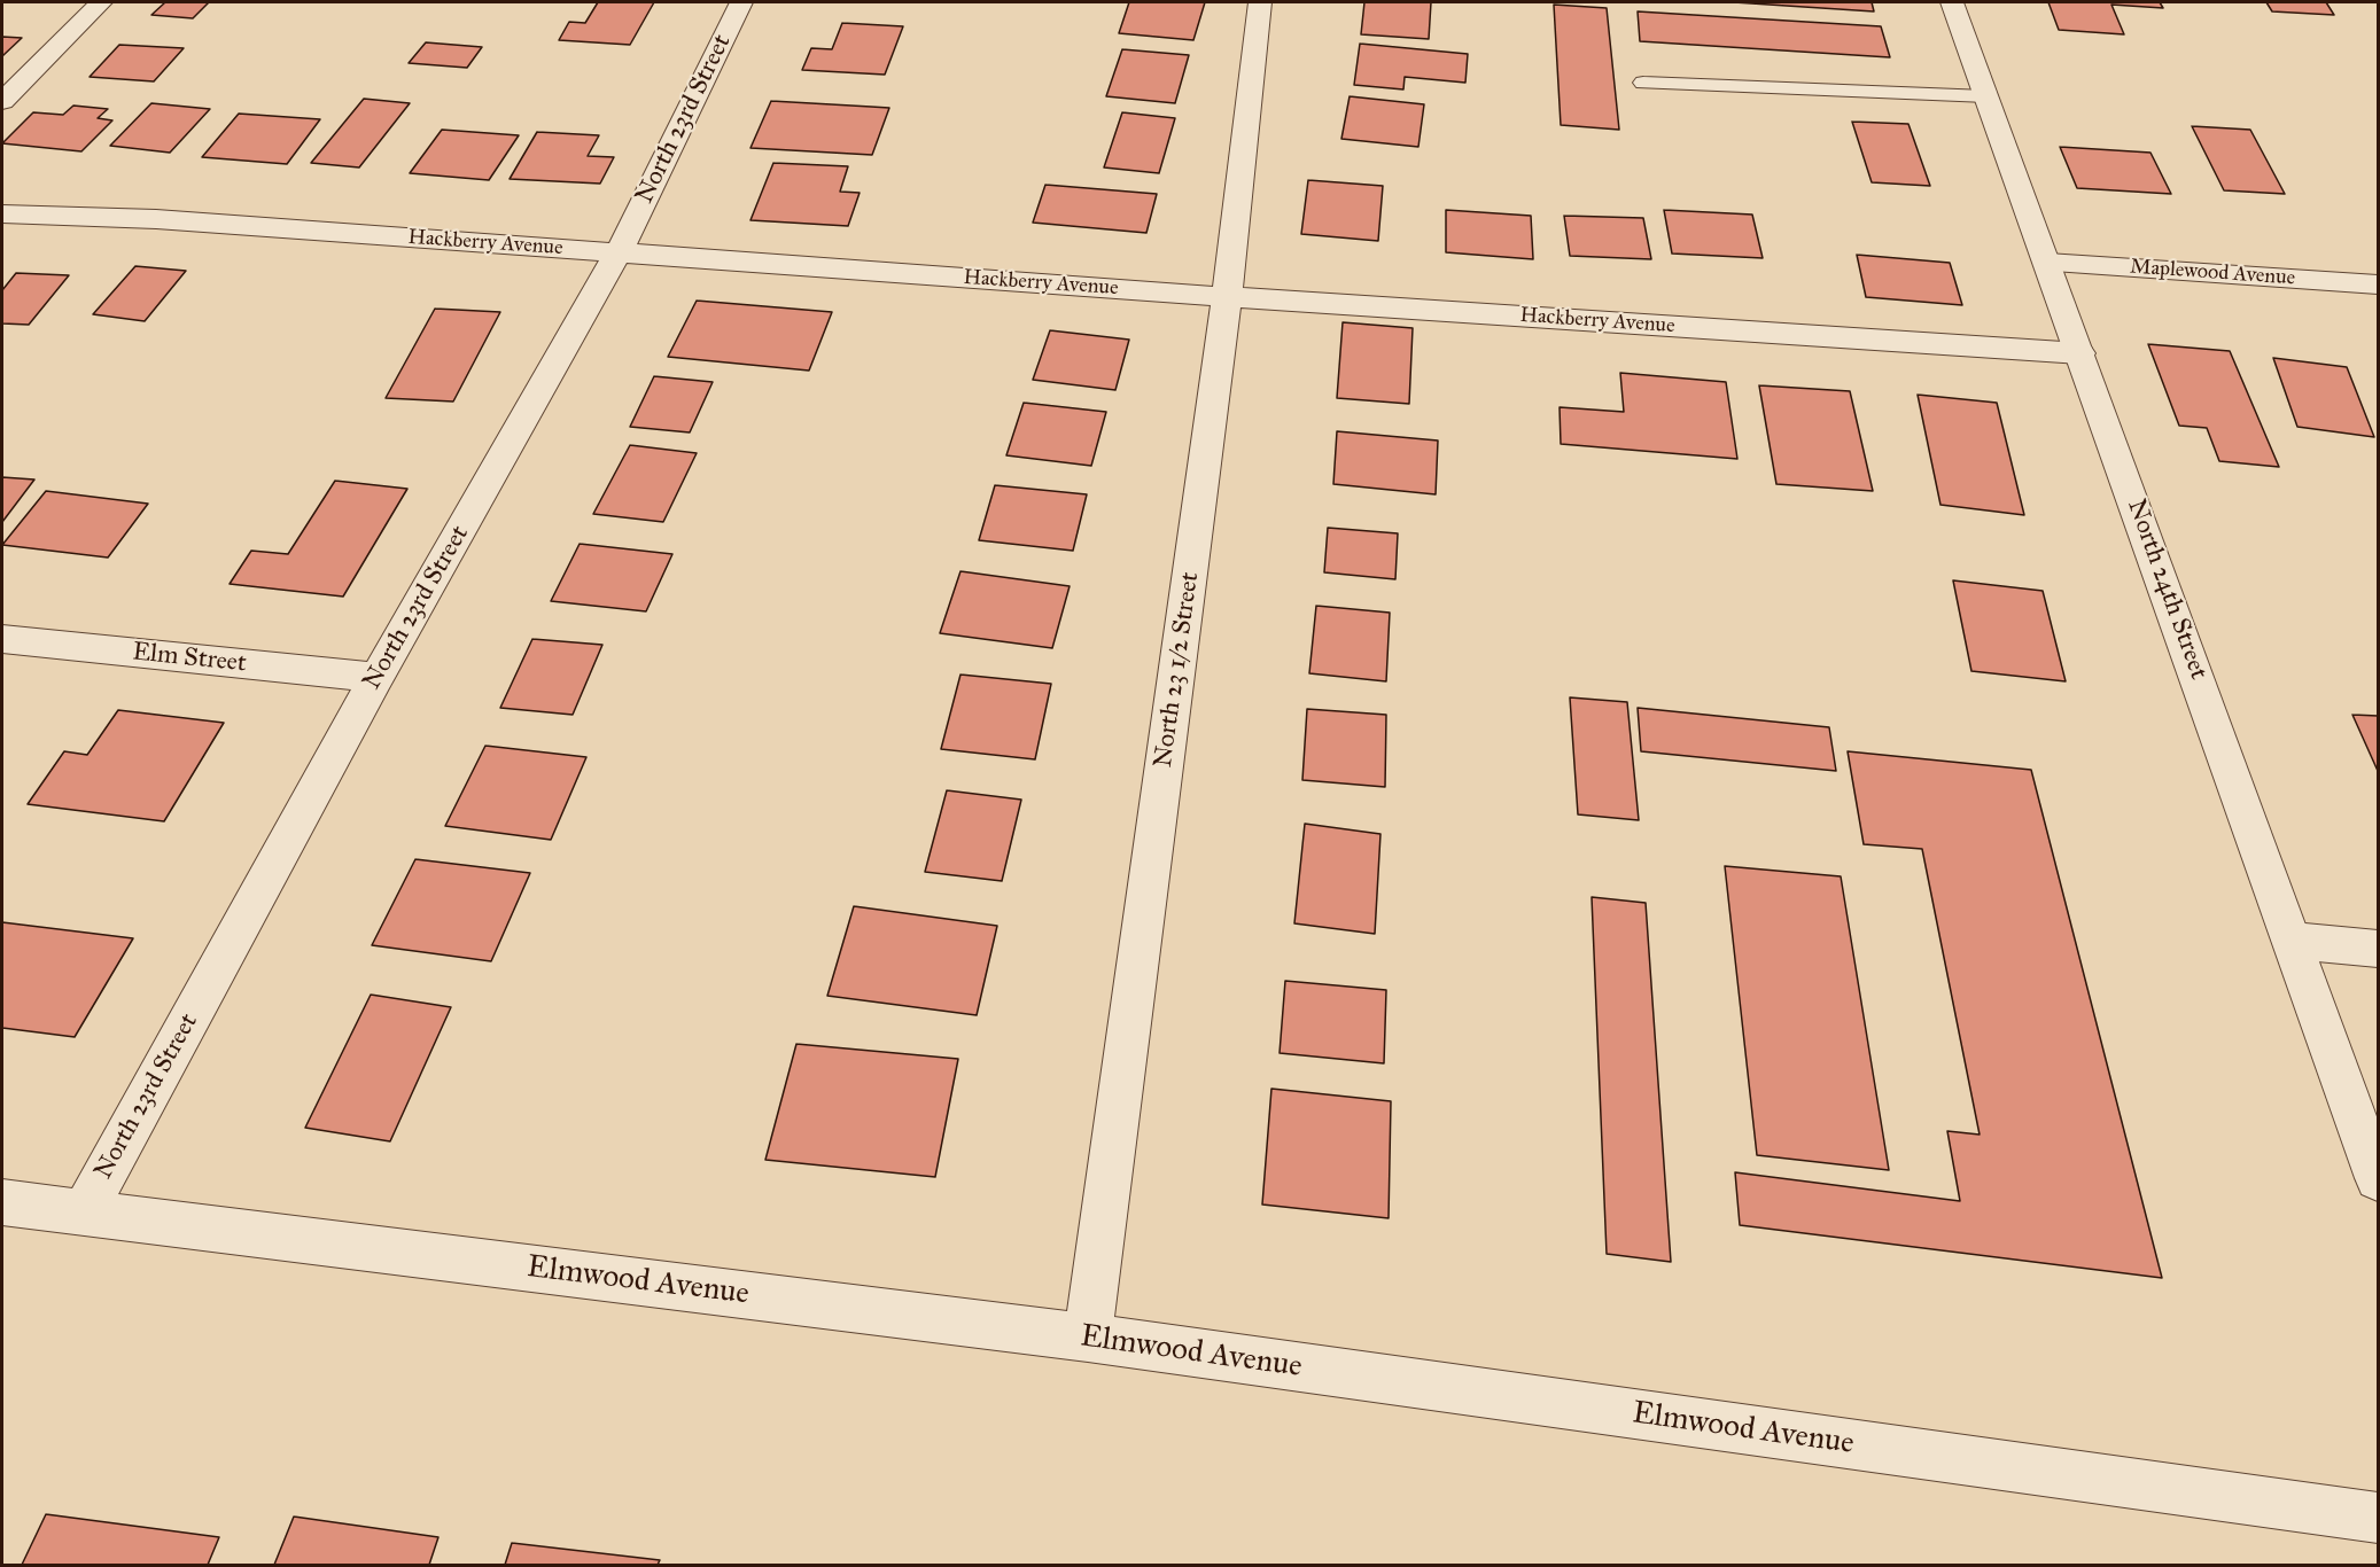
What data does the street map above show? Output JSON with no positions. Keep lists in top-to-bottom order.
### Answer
{
  "streets": {
    "street": [
      "North 23rd Street",
      "Hackberry Avenue",
      "Maplewood Avenue",
      "North 24th Street",
      "Elm Street",
      "North 23 1/2 Street",
      "Elmwood Avenue"
    ]
  },
  "crossings": [
    ["North 23rd Street", "Hackberry Avenue"],
    ["North 23rd Street", "Elm Street"],
    ["North 23rd Street", "Elmwood Avenue"],
    ["Hackberry Avenue", "North 24th Street"],
    ["Hackberry Avenue", "North 23 1/2 Street"],
    ["Maplewood Avenue", "North 24th Street"],
    ["North 23 1/2 Street", "Elmwood Avenue"]
  ]
}
